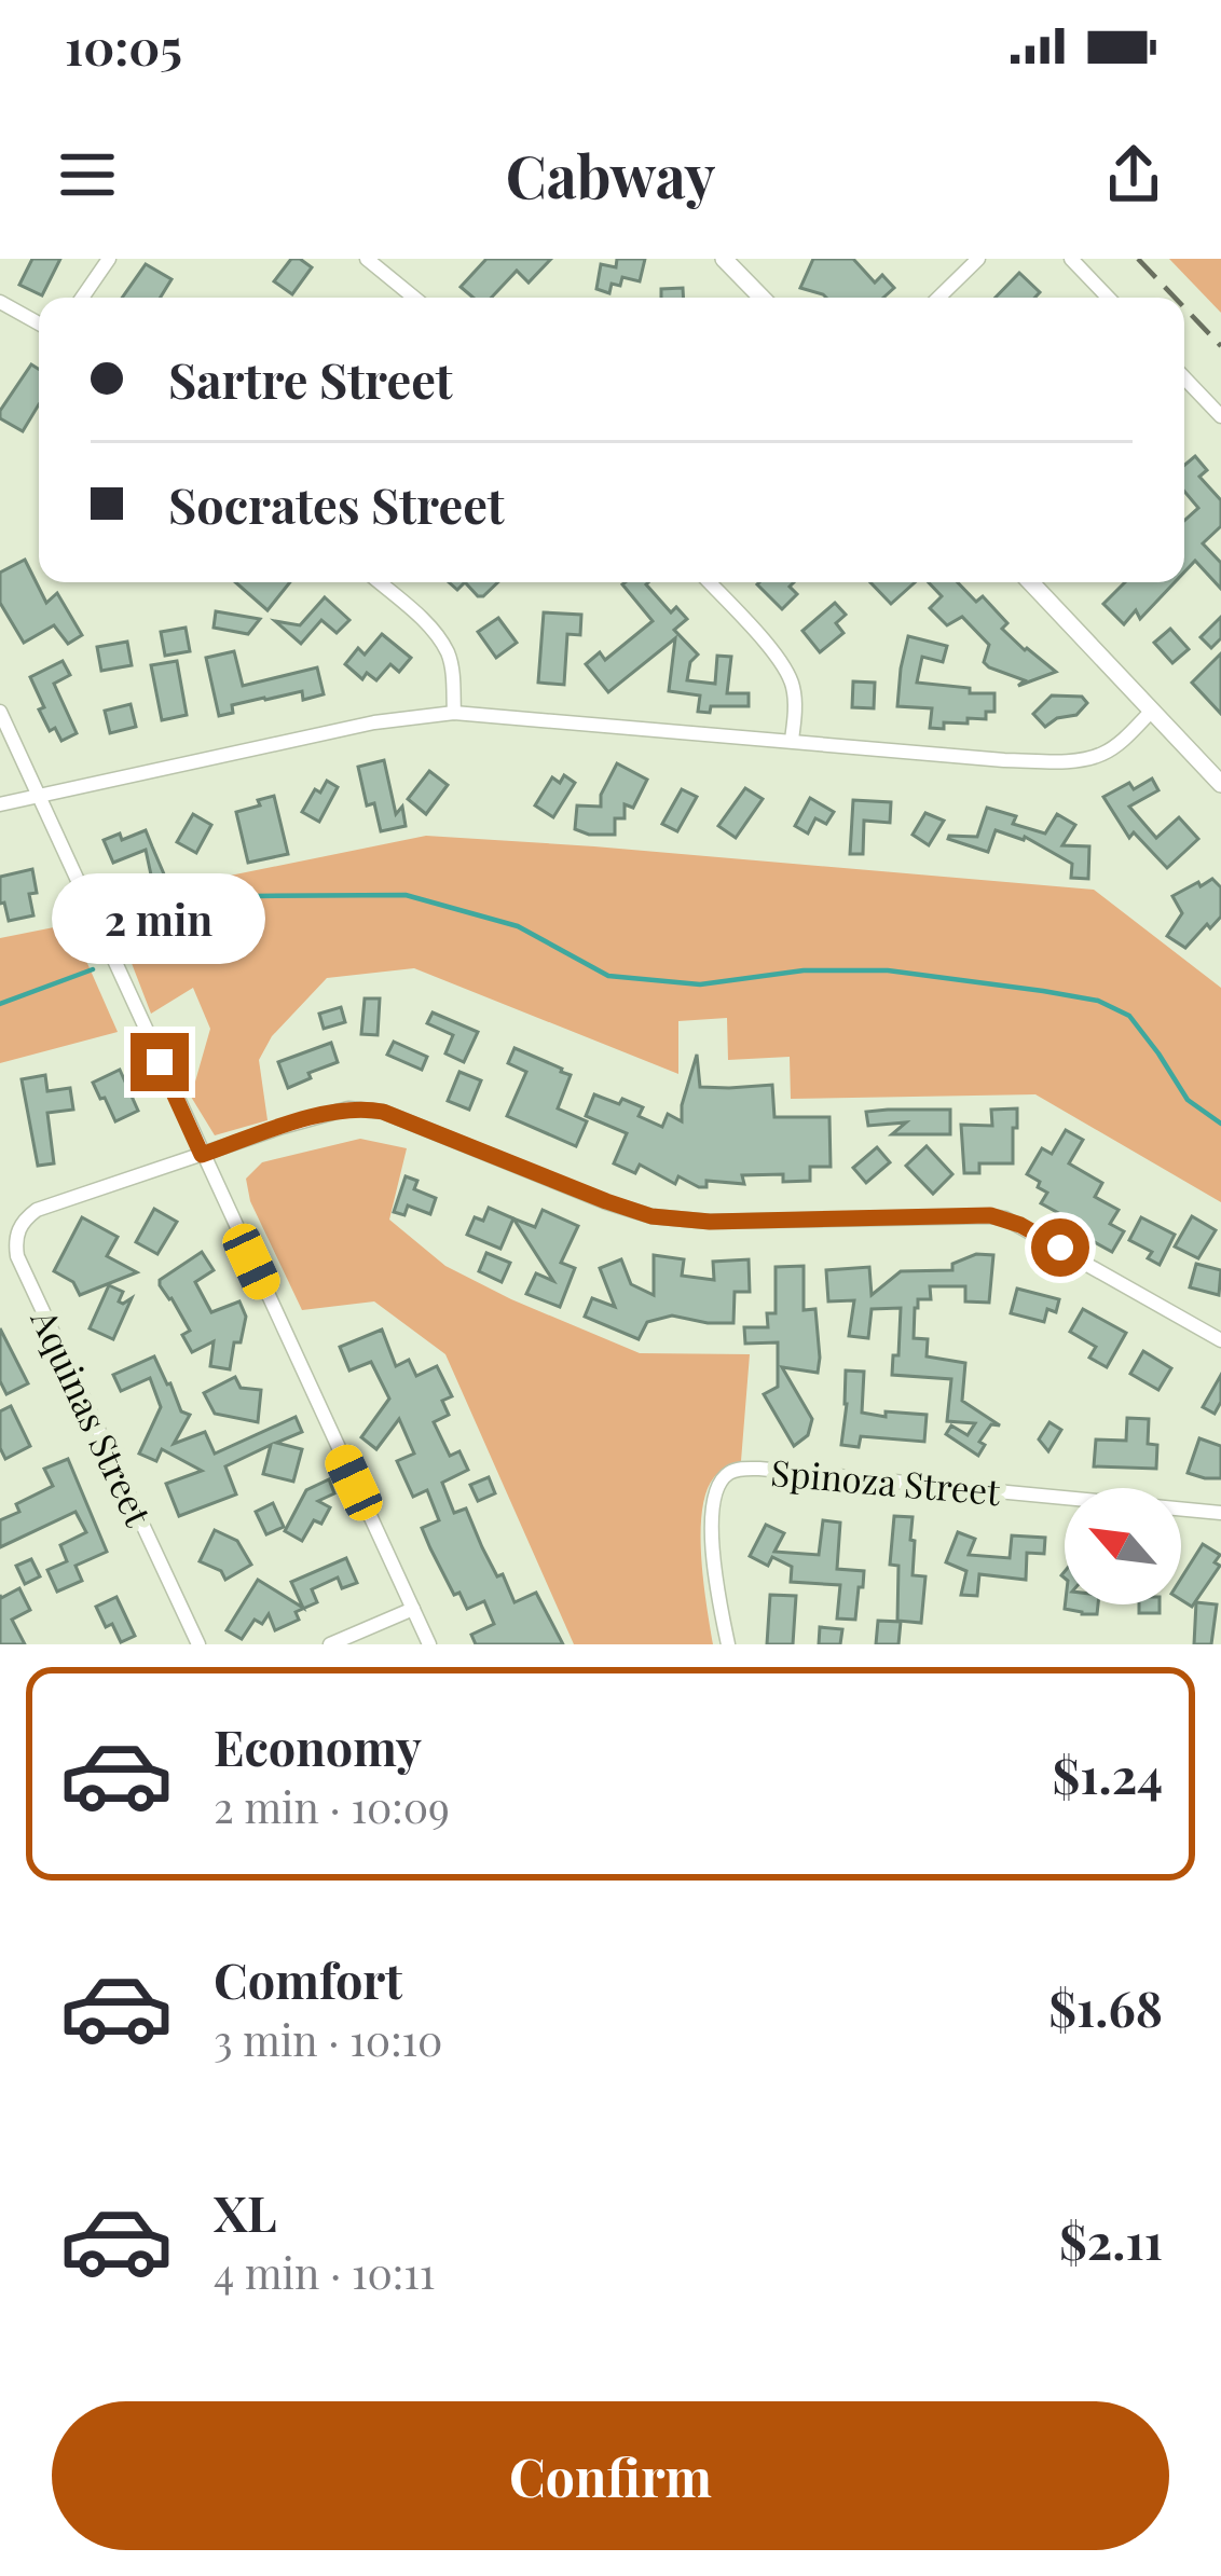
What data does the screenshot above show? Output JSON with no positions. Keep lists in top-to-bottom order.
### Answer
{
  "streets": {
    "street": ["Aquinas Street", "Spinoza Street"]
  },
  "north": "top left",
  "page": {
    "status": "10:05",
    "header": "Cabway",
    "banner": ["Sartre Street", "Socrates Street"],
    "bubble": "2 min",
    "list": [
      {
        "name": "Economy",
        "note": "2 min · 10:09",
        "value": "$1.24"
      },
      {
        "name": "Comfort",
        "note": "3 min · 10:10",
        "value": "$1.68"
      },
      {
        "name": "XL",
        "note": "4 min · 10:11",
        "value": "$2.11"
      }
    ],
    "buttons": "Confirm"
  }
}
